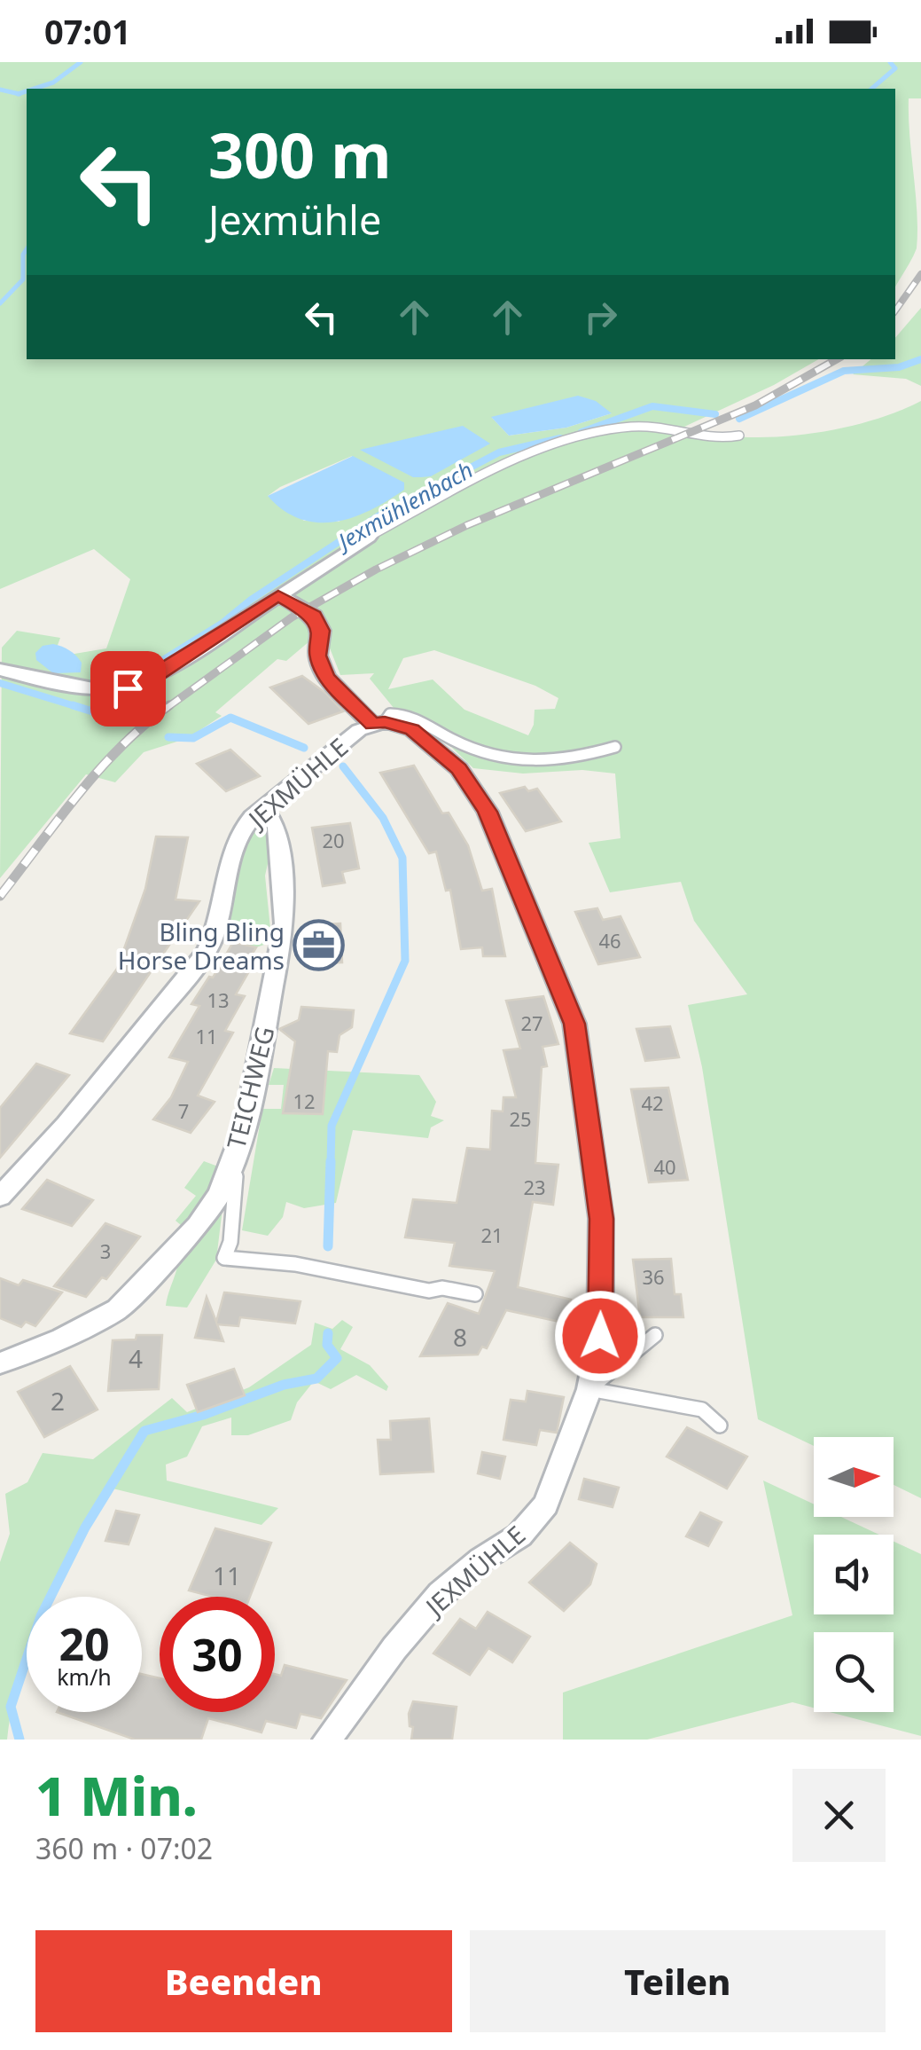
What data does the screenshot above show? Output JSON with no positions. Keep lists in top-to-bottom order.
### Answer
{
  "streets": {
    "street": ["JEXMÜHLE", "TEICHWEG"]
  },
  "crossings": [
    ["JEXMÜHLE", "TEICHWEG"]
  ],
  "water": ["Jexmühlenbach"],
  "places": {
    "office": ["Bling Bling Horse Dreams"]
  },
  "house_numbers": [
    "20",
    "46",
    "13",
    "27",
    "11",
    "12",
    "42",
    "7",
    "25",
    "40",
    "23",
    "21",
    "3",
    "36",
    "8",
    "4",
    "2",
    "11"
  ],
  "north": "right",
  "page": {
    "status": "07:01",
    "turn": ["300 m", "Jexmühle"],
    "speed": "20 km/h",
    "limit": "30",
    "heading": ["1 Min.", "360 m · 07:02"],
    "buttons": ["Beenden", "Teilen"]
  }
}
